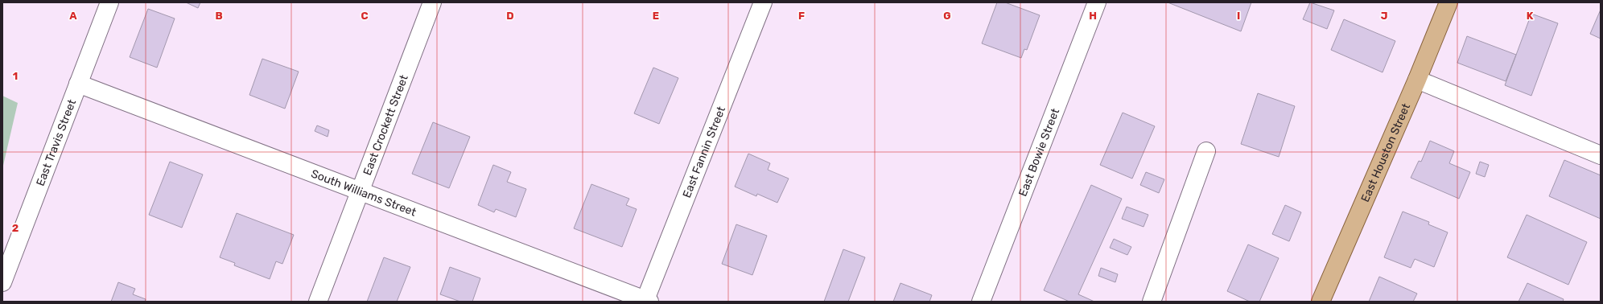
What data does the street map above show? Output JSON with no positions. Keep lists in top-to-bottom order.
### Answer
{
  "streets": {
    "main road": ["East Houston Street"],
    "street": [
      "East Crockett Street",
      "East Travis Street",
      "East Fannin Street",
      "East Bowie Street",
      "South Williams Street"
    ]
  },
  "crossings": [
    ["East Crockett Street", "South Williams Street"],
    ["East Travis Street", "South Williams Street"],
    ["East Fannin Street", "South Williams Street"]
  ],
  "grid": {
    "columns": [
      "A",
      "B",
      "C",
      "D",
      "E",
      "F",
      "G",
      "H",
      "I",
      "J",
      "K"
    ],
    "rows": ["1", "2"]
  }
}
